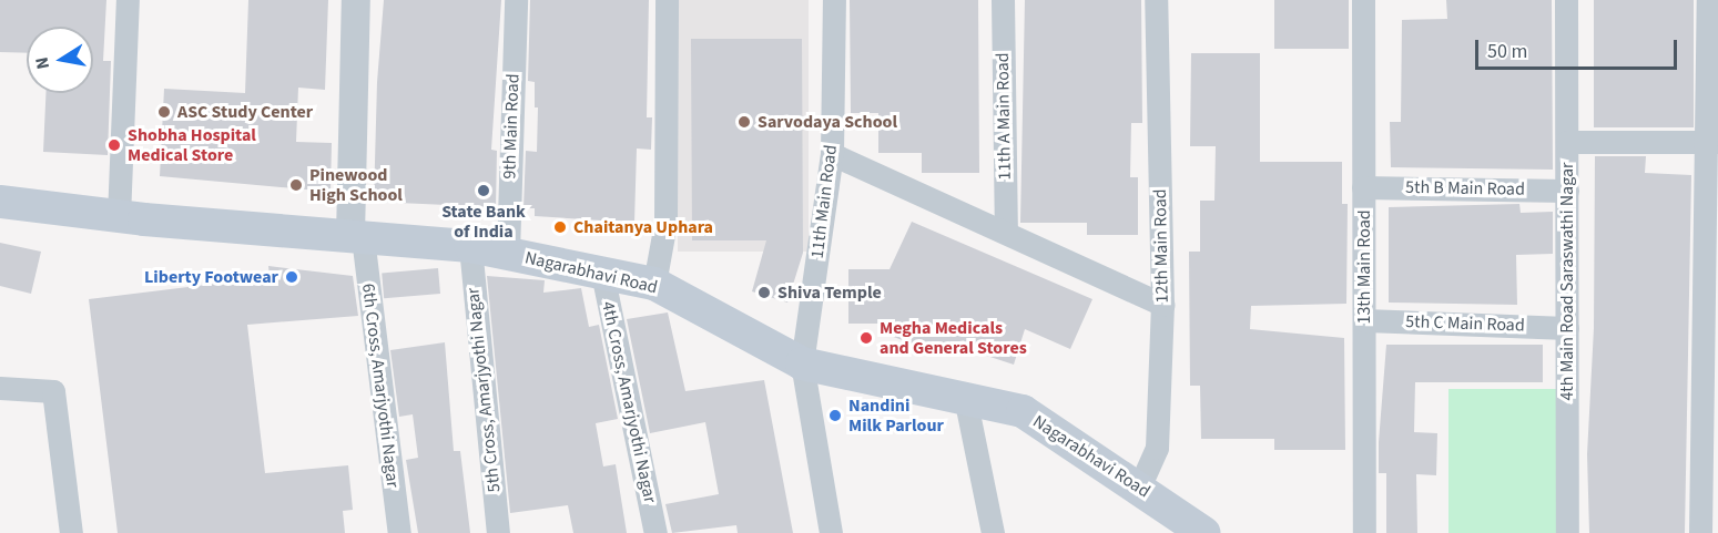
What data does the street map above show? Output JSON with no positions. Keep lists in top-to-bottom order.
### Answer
{
  "streets": {
    "main road": ["Nagarabhavi Road"],
    "street": [
      "11th A Main Road",
      "9th Main Road",
      "5th B Main Road",
      "11th Main Road",
      "12th Main Road",
      "13th Main Road",
      "4th Main Road Saraswathi Nagar",
      "5th C Main Road",
      "6th Cross, Amarjyothi Nagar",
      "5th Cross, Amarjyothi Nagar",
      "4th Cross, Amarjyothi Nagar"
    ]
  },
  "crossings": [
    ["9th Main Road", "Nagarabhavi Road"],
    ["5th B Main Road", "13th Main Road"],
    ["5th B Main Road", "4th Main Road Saraswathi Nagar"],
    ["11th Main Road", "Nagarabhavi Road"],
    ["12th Main Road", "Nagarabhavi Road"],
    ["13th Main Road", "5th C Main Road"],
    ["Nagarabhavi Road", "6th Cross, Amarjyothi Nagar"],
    ["Nagarabhavi Road", "5th Cross, Amarjyothi Nagar"],
    ["Nagarabhavi Road", "4th Cross, Amarjyothi Nagar"],
    ["4th Main Road Saraswathi Nagar", "5th C Main Road"]
  ],
  "places": [
    "ASC Study Center",
    "Sarvodaya School",
    "Shobha Hospital Medical Store",
    "Pinewood High School",
    "State Bank of India",
    "Chaitanya Uphara",
    "Liberty Footwear",
    "Shiva Temple",
    "Megha Medicals and General Stores",
    "Nandini Milk Parlour"
  ],
  "scale_bar": "50 m",
  "north": "left"
}
